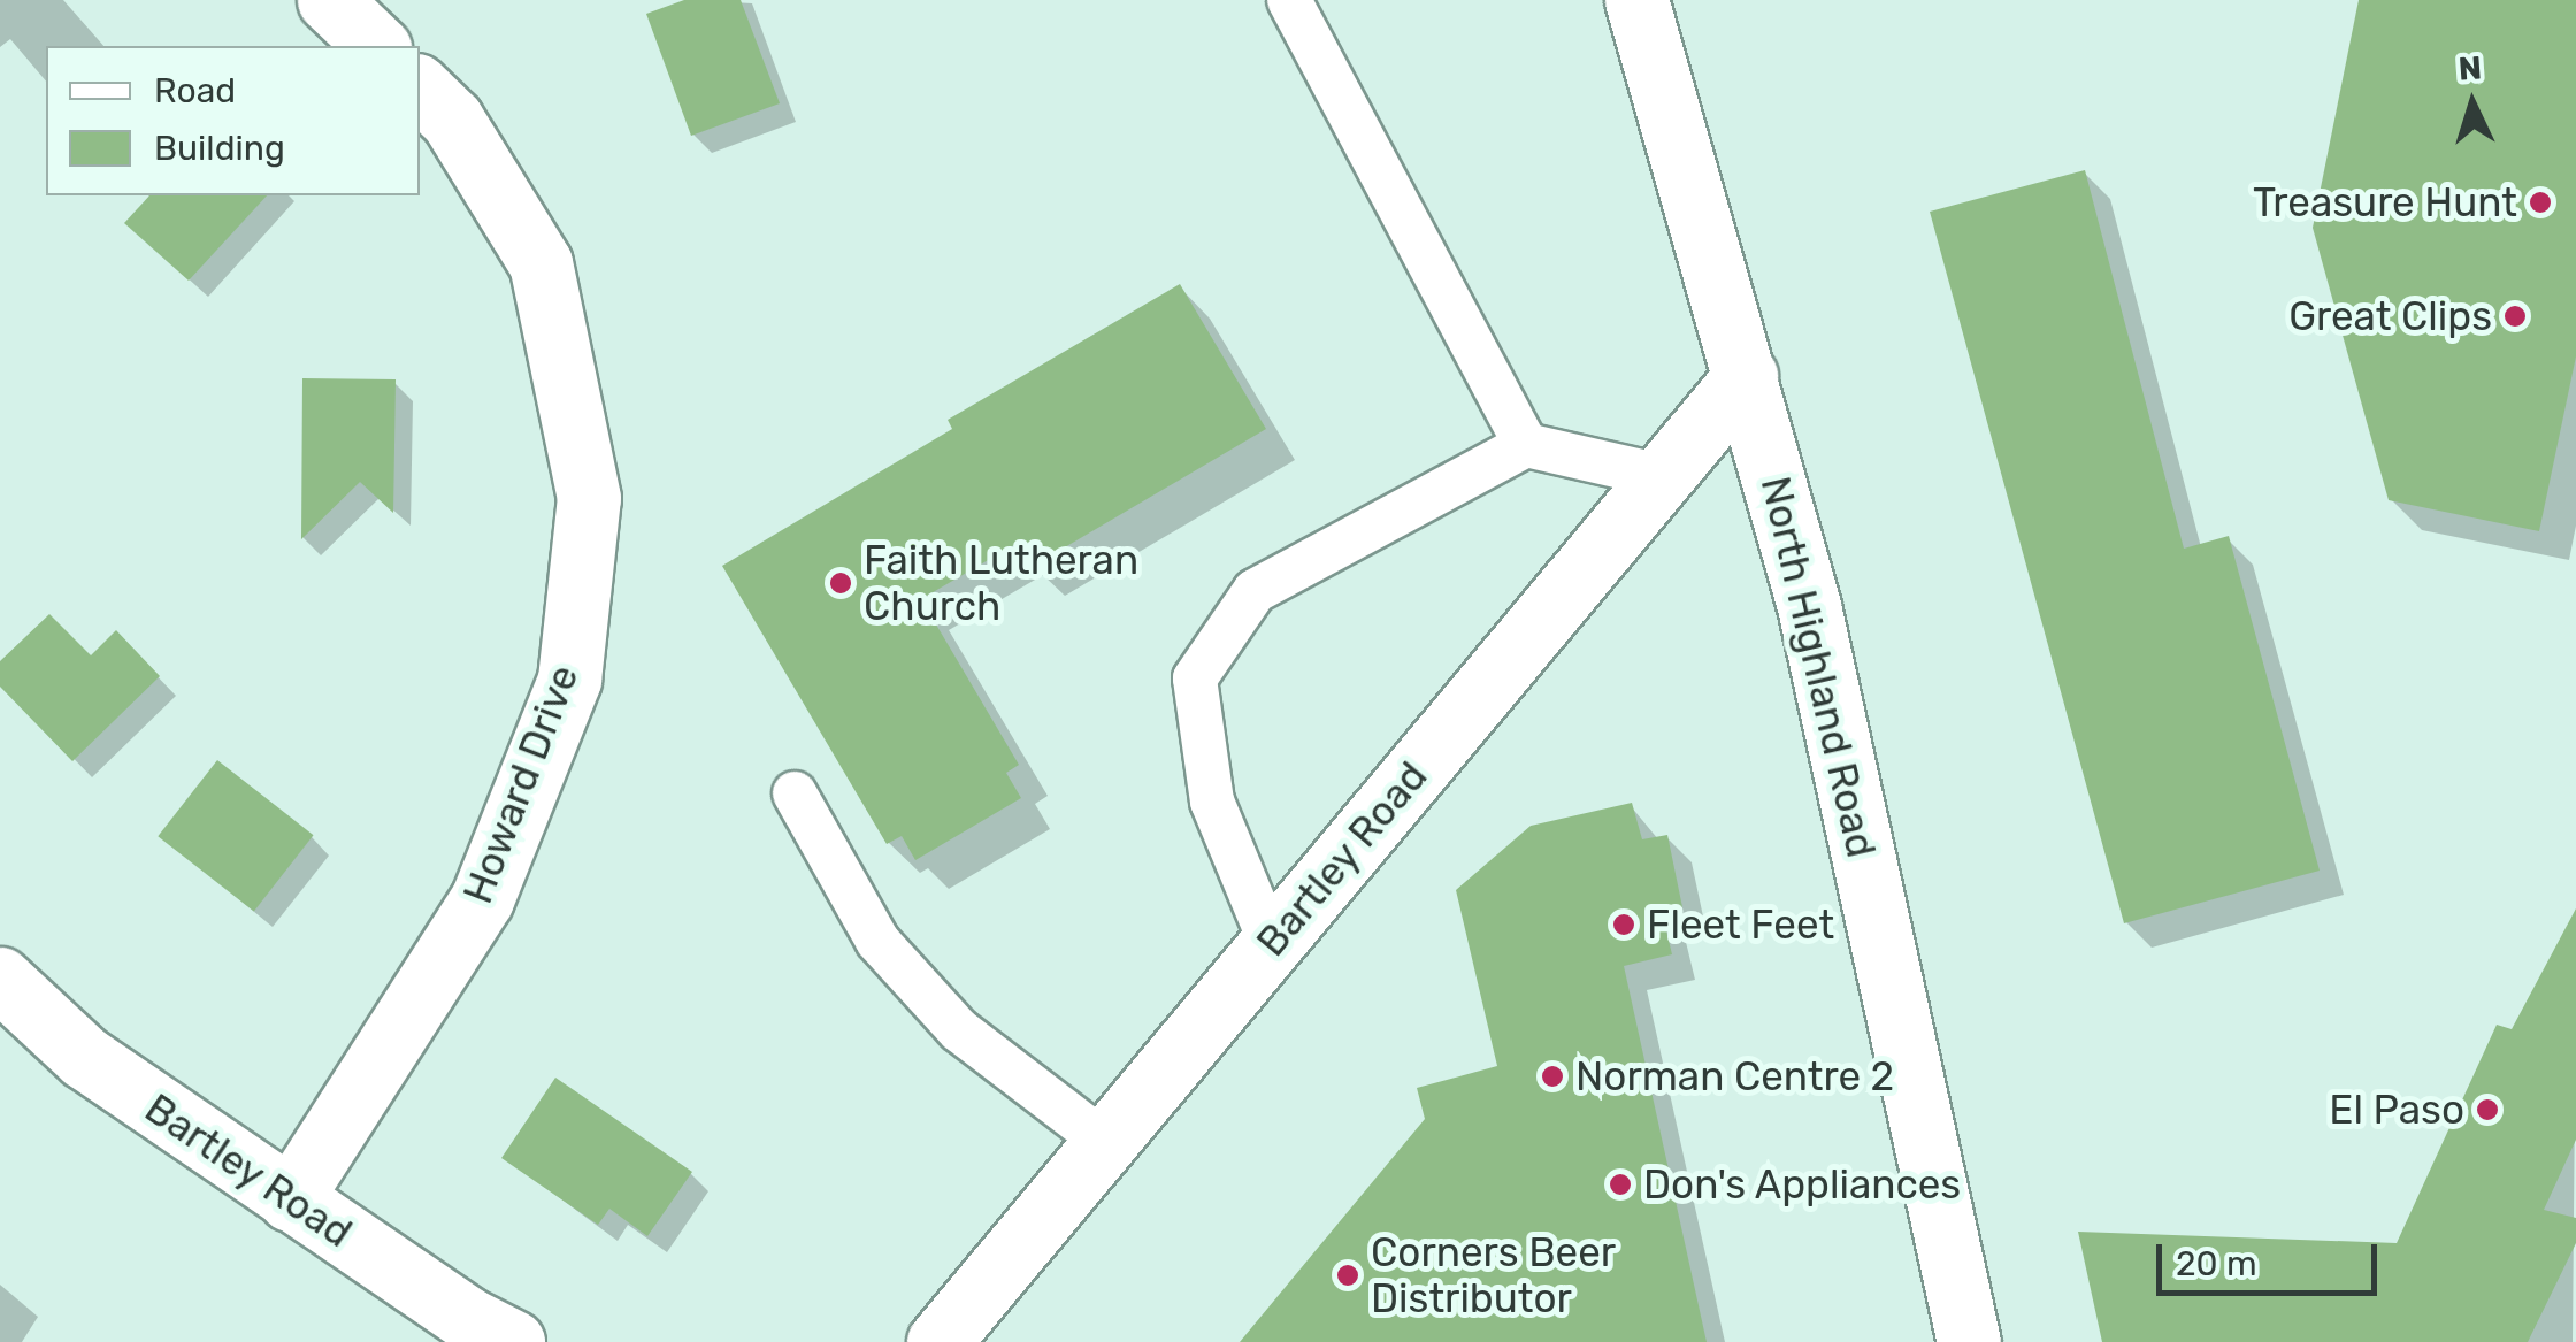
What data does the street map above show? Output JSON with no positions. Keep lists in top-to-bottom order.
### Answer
{
  "streets": {
    "street": ["North Highland Road", "Howard Drive", "Bartley Road"]
  },
  "crossings": [
    ["North Highland Road", "Bartley Road"],
    ["Howard Drive", "Bartley Road"]
  ],
  "places": [
    "Treasure Hunt",
    "Great Clips",
    "Faith Lutheran Church",
    "Fleet Feet",
    "Norman Centre 2",
    "El Paso",
    "Don's Appliances",
    "Corners Beer Distributor"
  ],
  "legend": ["Road", "Building"],
  "scale_bar": "20 m",
  "north": "top"
}
